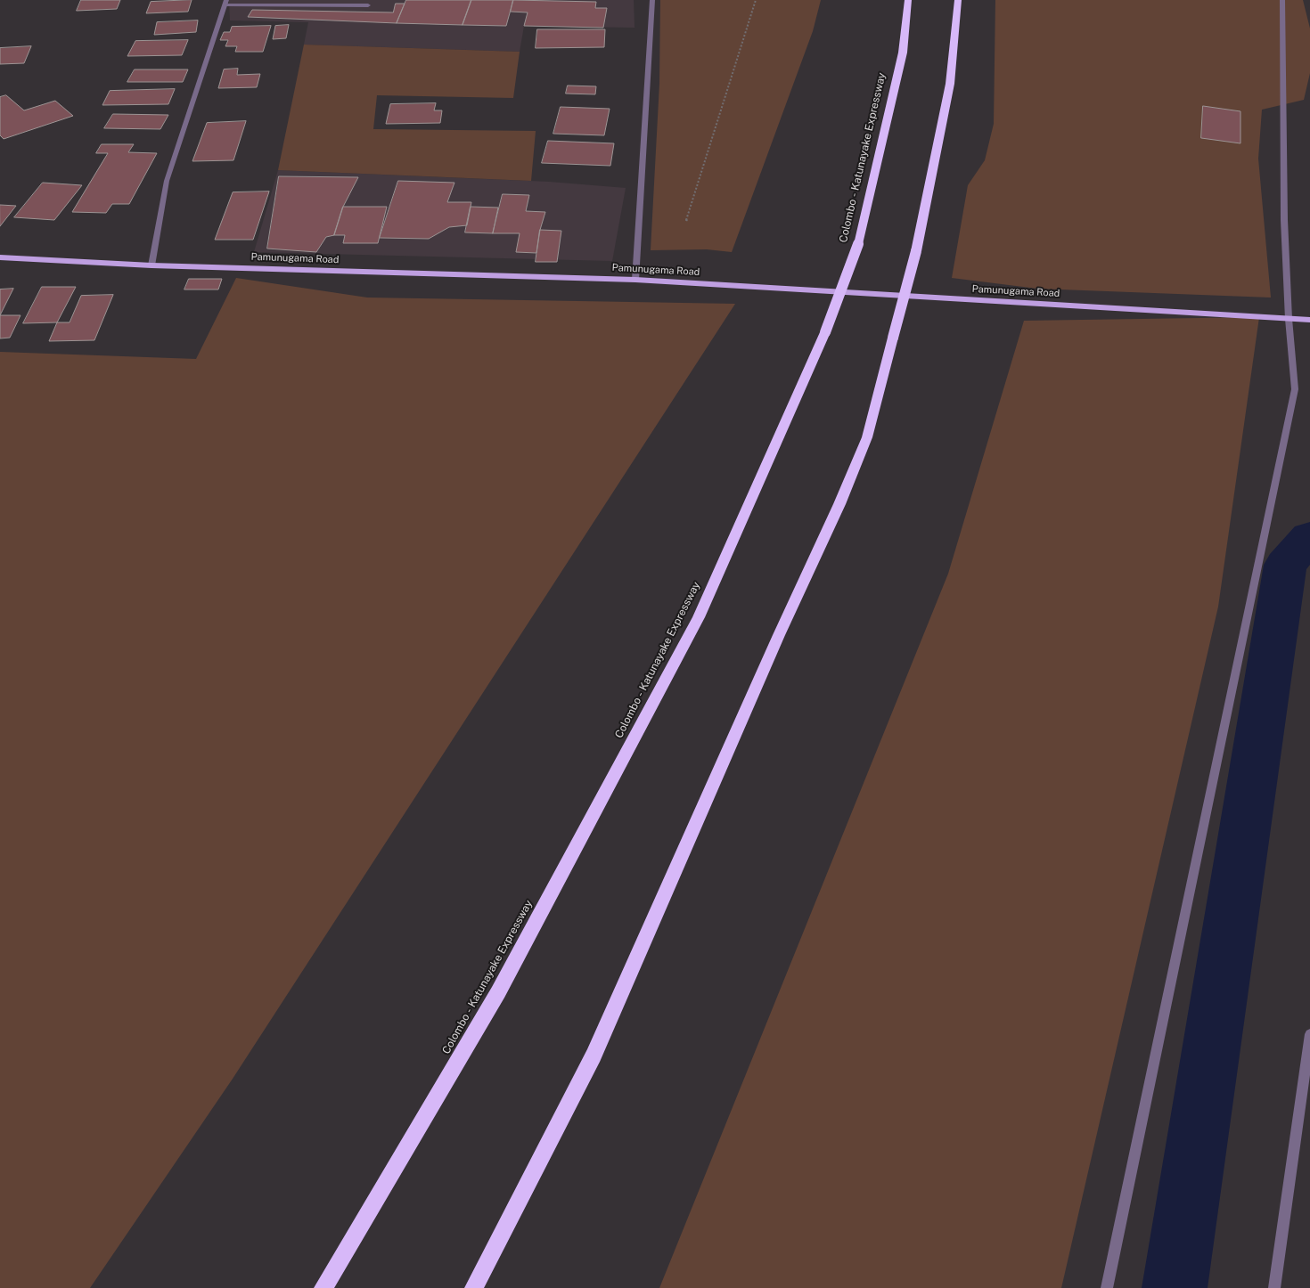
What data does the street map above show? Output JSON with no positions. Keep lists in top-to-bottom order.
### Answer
{
  "streets": {
    "highway": ["Colombo - Katunayake Expressway"],
    "main road": ["Pamunugama Road"]
  }
}
